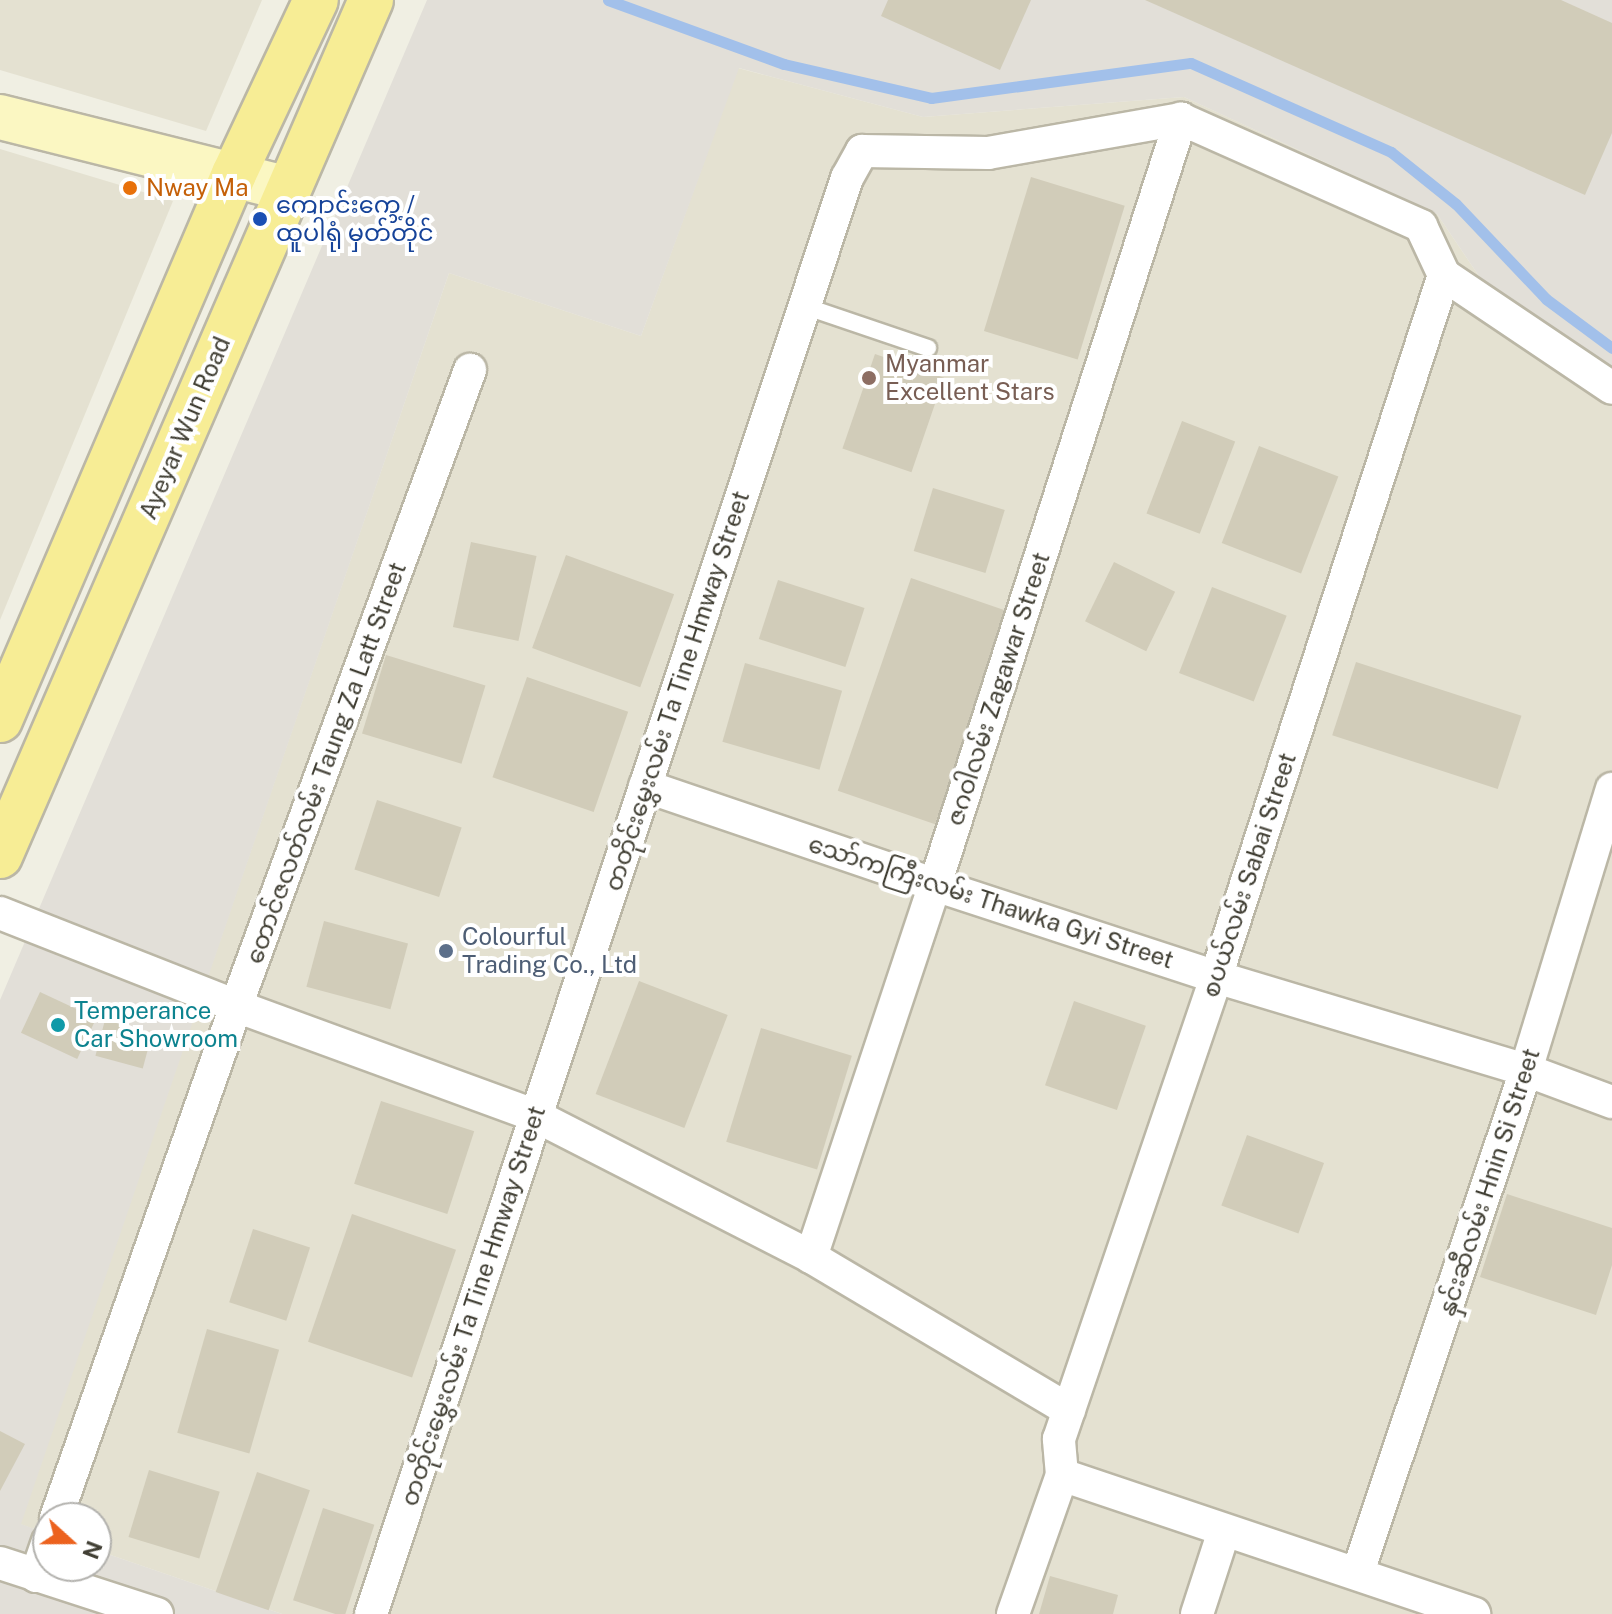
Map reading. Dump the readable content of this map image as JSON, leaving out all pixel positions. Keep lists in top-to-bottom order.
{
  "streets": {
    "main road": ["Ayeyar Wun Road"],
    "street": [
      "ဇဂဝါလမ်း Zagawar Street",
      "တတိုင်းမွှေးလမ်း Ta Tine Hmway Street",
      "တောင်ဇလတ်လမ်း Taung Za Latt Street",
      "စပယ်လမ်း Sabai Street",
      "သော်ကကြီးလမ်း Thawka Gyi Street",
      "နှင်းဆီလမ်း Hnin Si Street"
    ]
  },
  "crossings": [
    ["ဇဂဝါလမ်း Zagawar Street", "တတိုင်းမွှေးလမ်း Ta Tine Hmway Street"],
    ["ဇဂဝါလမ်း Zagawar Street", "သော်ကကြီးလမ်း Thawka Gyi Street"],
    ["တတိုင်းမွှေးလမ်း Ta Tine Hmway Street", "သော်ကကြီးလမ်း Thawka Gyi Street"],
    ["စပယ်လမ်း Sabai Street", "သော်ကကြီးလမ်း Thawka Gyi Street"],
    ["သော်ကကြီးလမ်း Thawka Gyi Street", "နှင်းဆီလမ်း Hnin Si Street"]
  ],
  "places": [
    "Nway Ma",
    "ကျောင်းကွေ့ / ထူပါရုံ မှတ်တိုင်",
    "Myanmar Excellent Stars",
    "Colourful Trading Co., Ltd",
    "Temperance Car Showroom"
  ],
  "north": "right"
}
